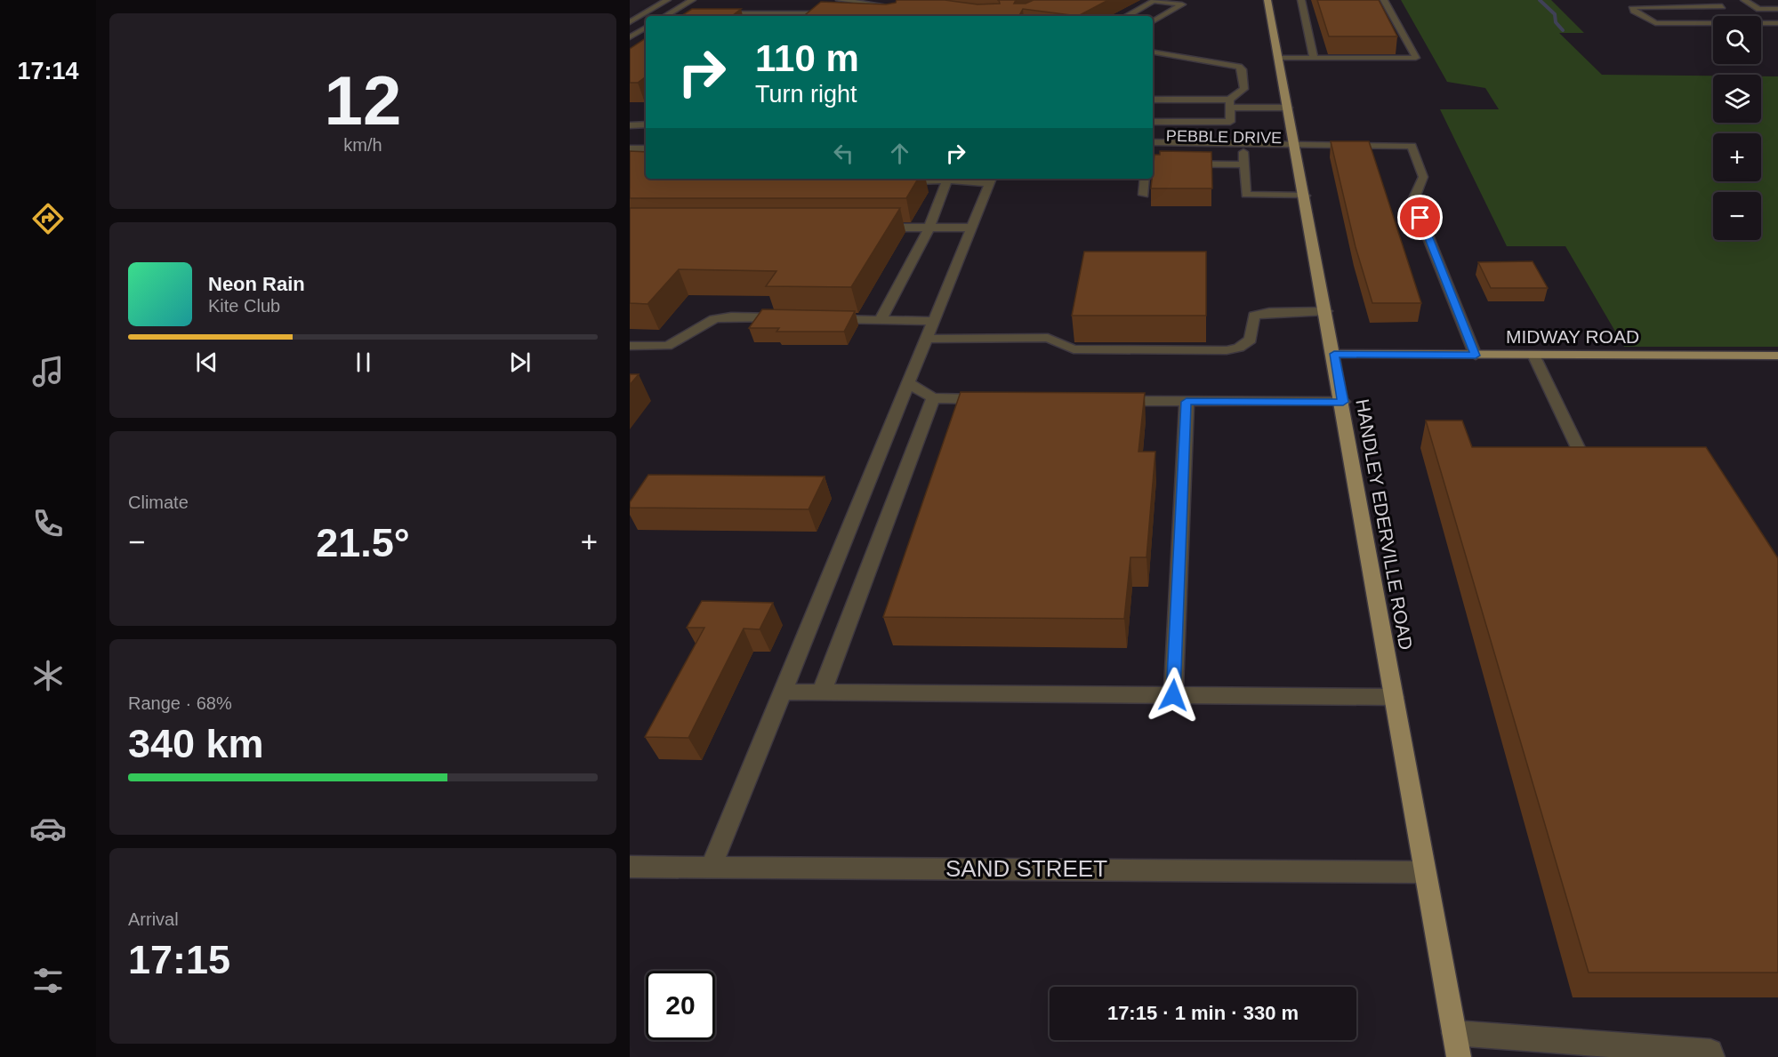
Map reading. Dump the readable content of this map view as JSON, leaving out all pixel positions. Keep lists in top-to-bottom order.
{
  "streets": {
    "main road": ["MIDWAY ROAD", "HANDLEY EDERVILLE ROAD"],
    "street": ["PEBBLE DRIVE", "SAND STREET"]
  },
  "crossings": [
    ["PEBBLE DRIVE", "HANDLEY EDERVILLE ROAD"],
    ["MIDWAY ROAD", "HANDLEY EDERVILLE ROAD"],
    ["HANDLEY EDERVILLE ROAD", "SAND STREET"]
  ],
  "page": {
    "tabs": "17:14",
    "tile": [
      ["12", "km/h"],
      "Climate",
      ["Range · 68%", "340 km"],
      ["Arrival", "17:15"]
    ],
    "map_buttons": ["+", "−"],
    "turn": ["110 m", "Turn right"],
    "song": ["Neon Rain", "Kite Club"],
    "heat": ["−", "21.5°", "+"],
    "limit": "20",
    "trip": "17:15 · 1 min · 330 m"
  }
}
